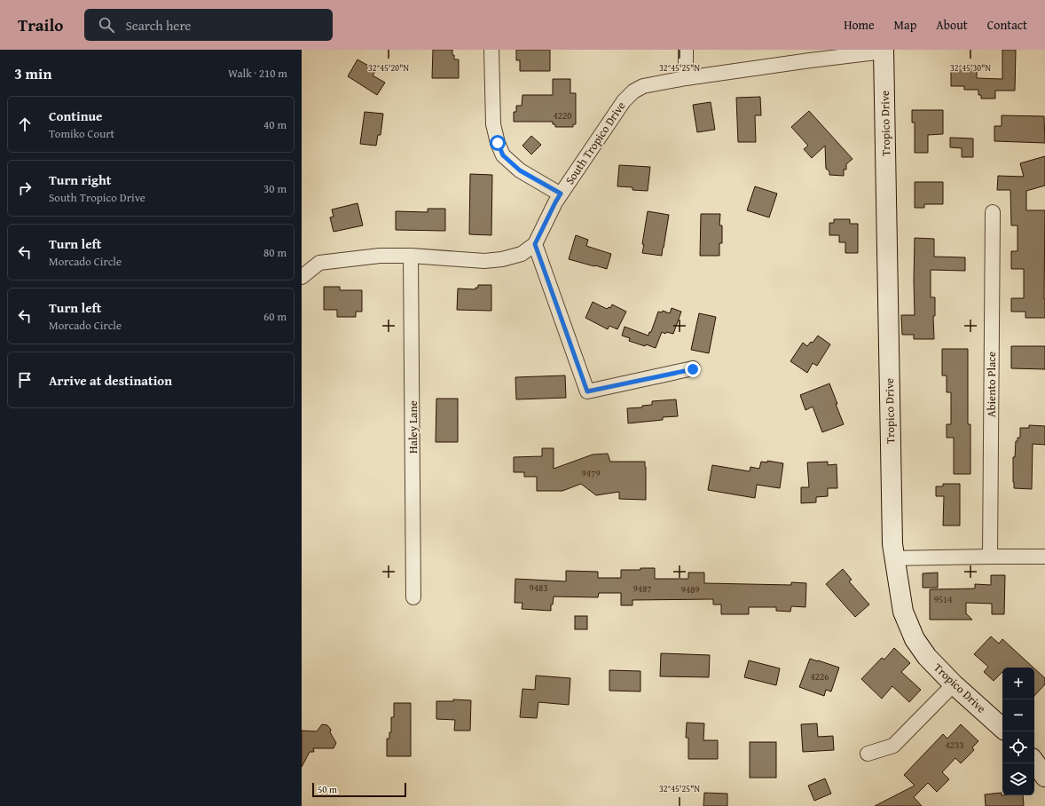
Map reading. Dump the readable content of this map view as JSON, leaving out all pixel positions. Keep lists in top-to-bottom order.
{
  "streets": {
    "street": [
      "Tropico Drive",
      "South Tropico Drive",
      "Abiento Place",
      "Haley Lane"
    ]
  },
  "crossings": [
    ["Tropico Drive", "South Tropico Drive"],
    ["South Tropico Drive", "Haley Lane"]
  ],
  "house_numbers": [
    "4220",
    "9479",
    "9483",
    "9487",
    "9489",
    "9514",
    "4226",
    "4233"
  ],
  "scale_bar": "50 m",
  "page": {
    "header": "Trailo",
    "search": "Search here",
    "nav": [
      "Home",
      "Map",
      "About",
      "Contact"
    ],
    "heading": ["3 min", "Walk · 210 m"],
    "list": [
      ["Continue", "Tomiko Court", "40 m"],
      ["Turn right", "South Tropico Drive", "30 m"],
      ["Turn left", "Morcado Circle", "80 m"],
      ["Turn left", "Morcado Circle", "60 m"],
      "Arrive at destination"
    ],
    "map_buttons": ["+", "−"],
    "scale": "50 m"
  },
  "coordinates": ["32°45'20\"N", "32°45'25\"N", "32°45'30\"N"]
}
